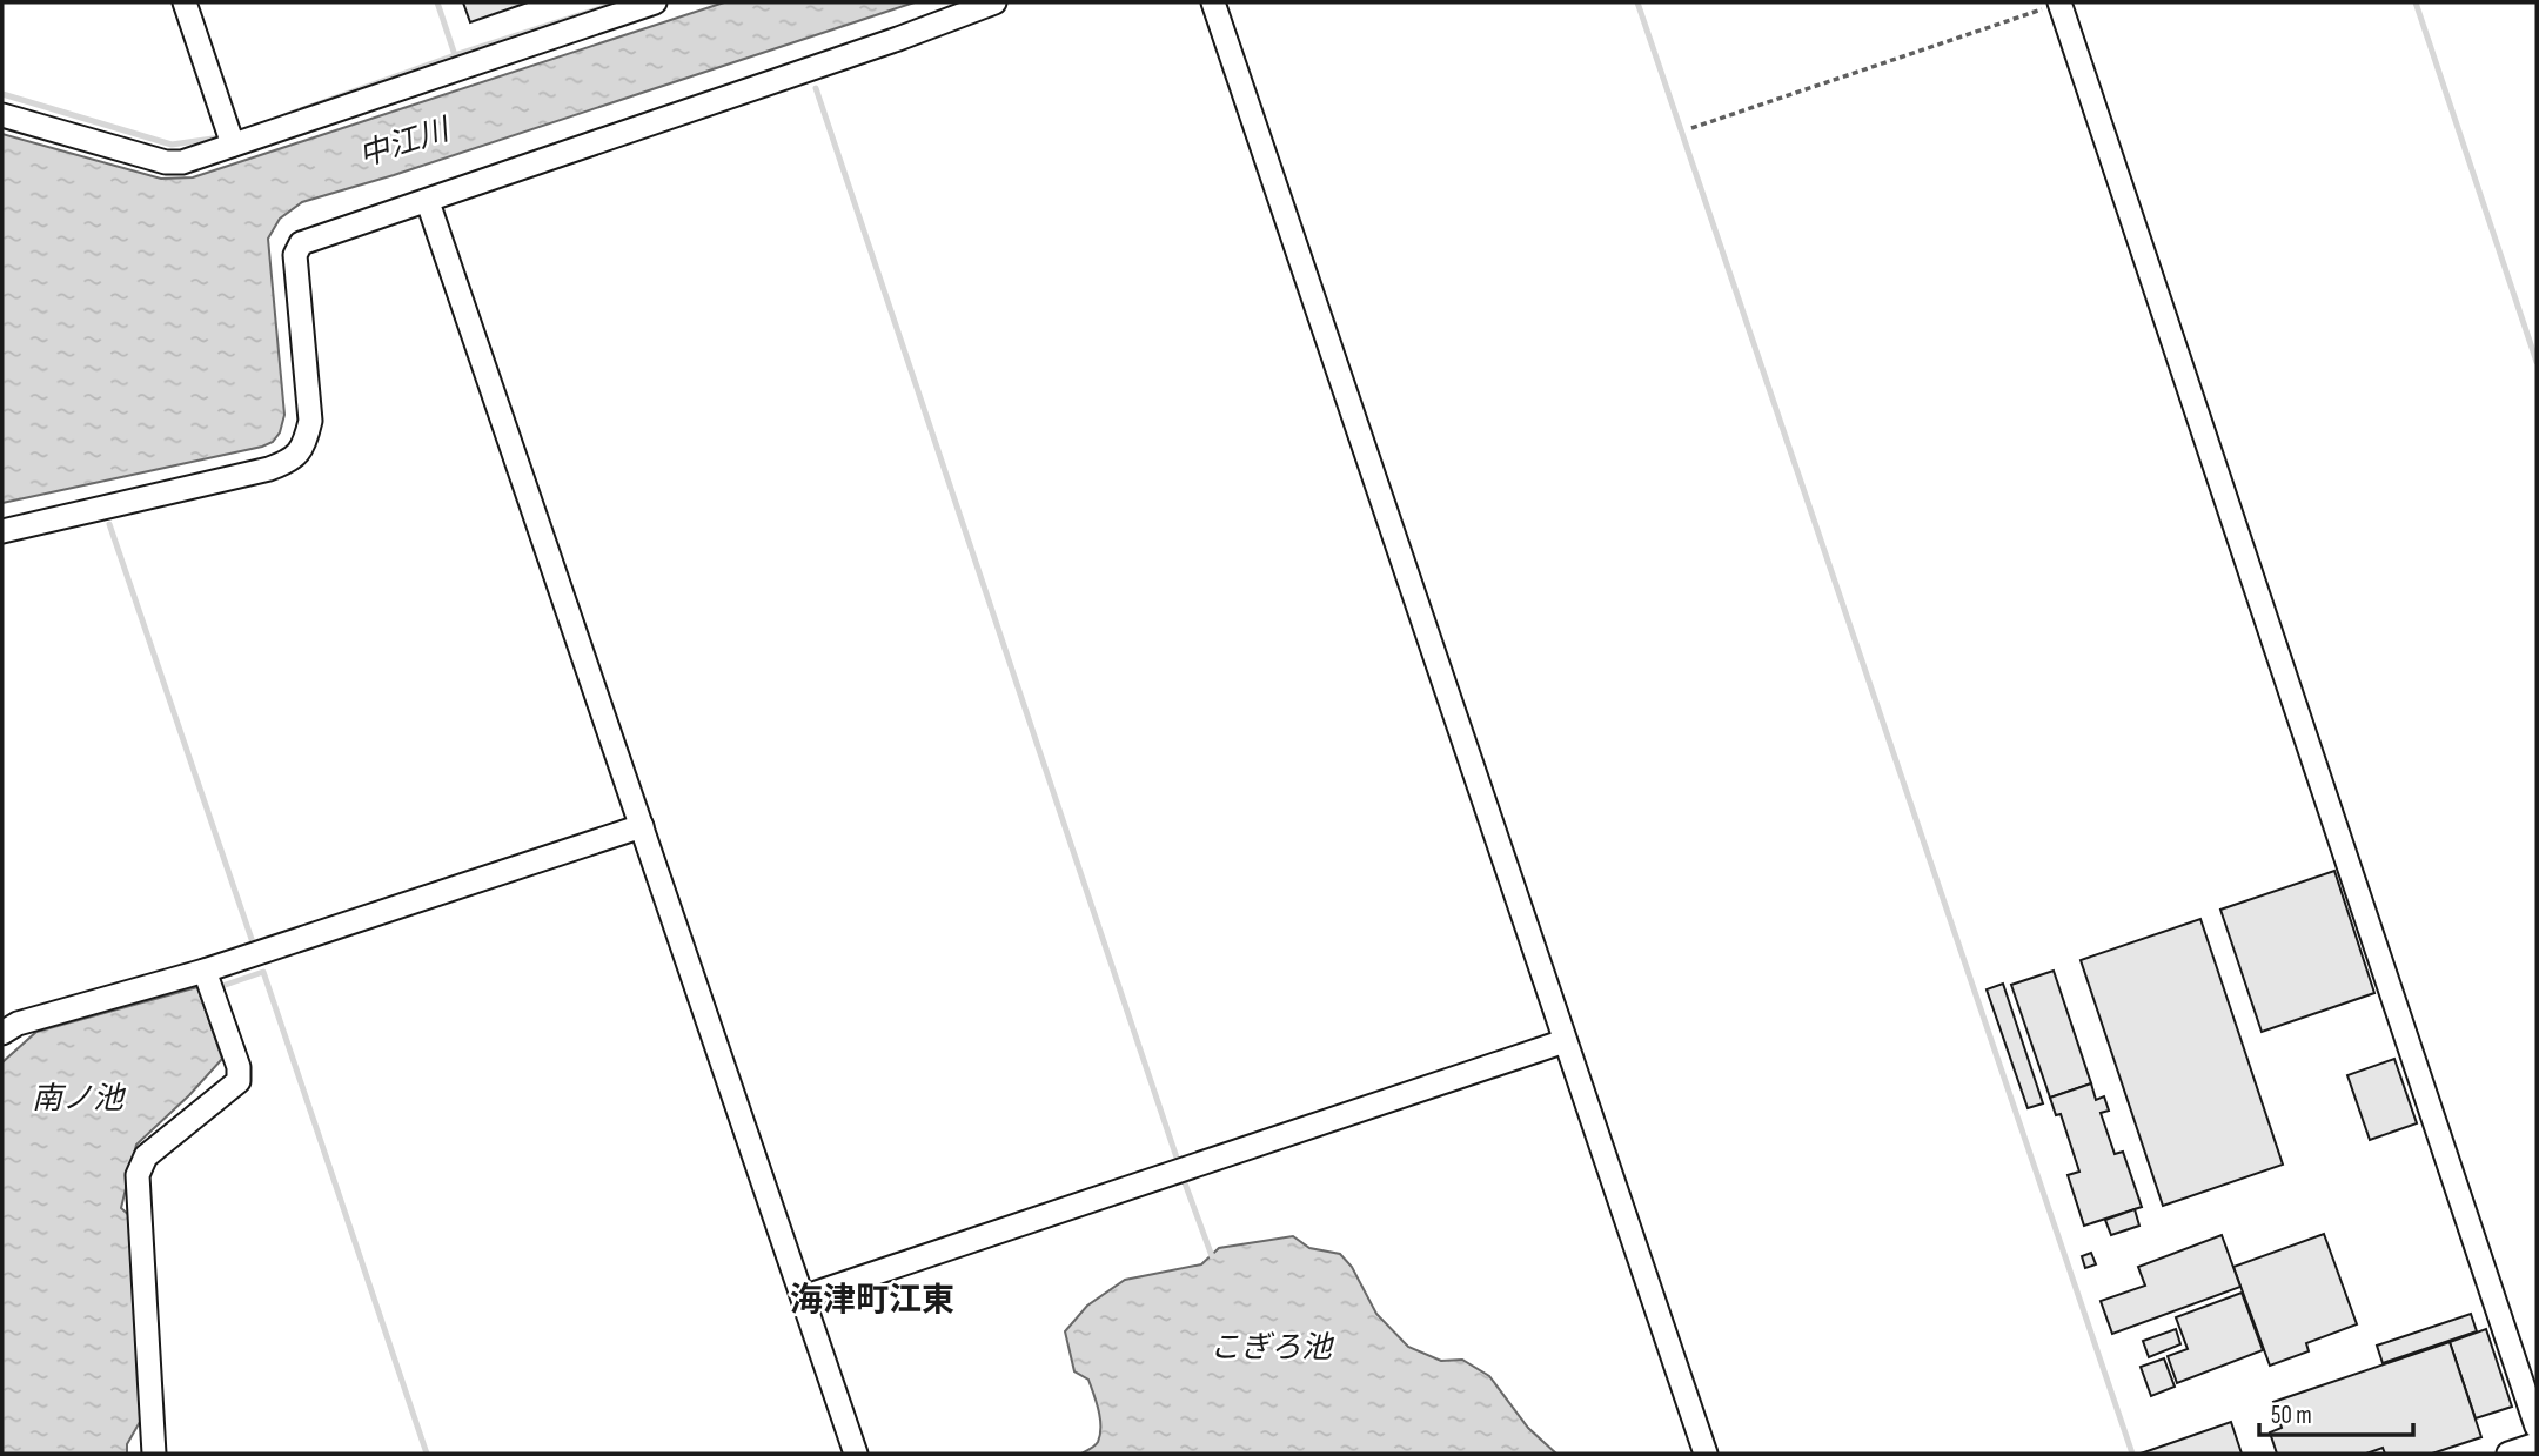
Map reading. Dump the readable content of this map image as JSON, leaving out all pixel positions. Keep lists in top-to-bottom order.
{
  "districts": ["海津町江東"],
  "water": ["中江川", "南ノ池", "こぎろ池"],
  "scale_bar": "50 m"
}
